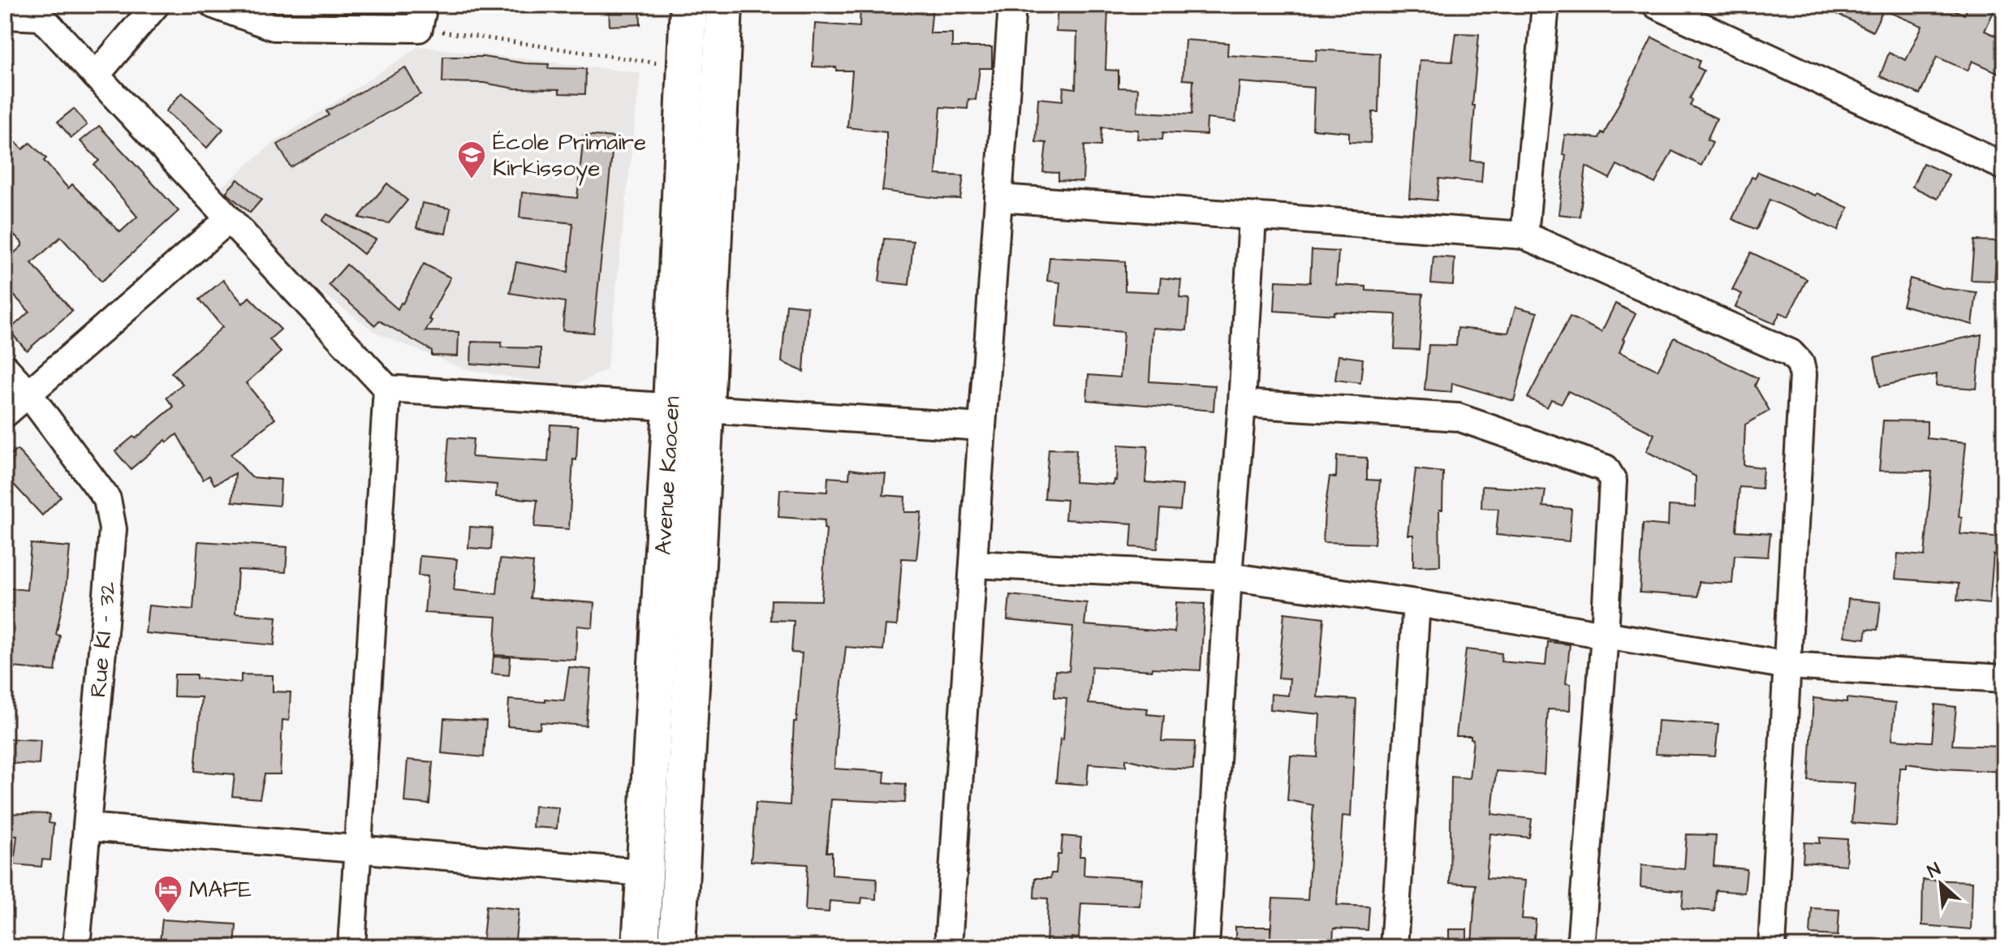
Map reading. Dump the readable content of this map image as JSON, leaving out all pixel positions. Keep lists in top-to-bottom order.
{
  "streets": {
    "highway": ["Avenue Kaocen"],
    "street": ["Rue KI - 32"]
  },
  "places": {
    "school or university": ["École Primaire Kirkissoye"],
    "hotel": ["MAFE"]
  },
  "north": "top left"
}
